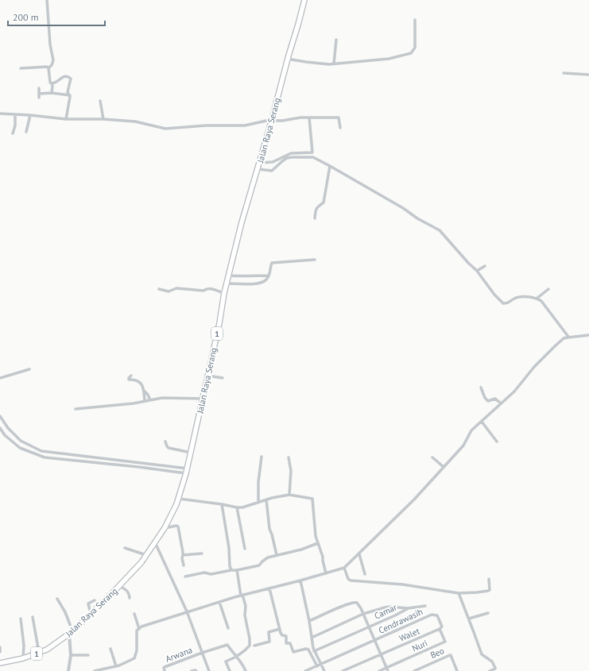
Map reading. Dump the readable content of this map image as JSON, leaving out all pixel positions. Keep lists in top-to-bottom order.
{
  "streets": {
    "highway": ["Jalan Raya Serang", "1"],
    "street": [
      "Camar",
      "Cendrawasih",
      "Walet",
      "Nuri",
      "Beo",
      "Arwana"
    ]
  },
  "crossings": [
    ["Cendrawasih", "Walet"],
    ["Walet", "Nuri"]
  ],
  "scale_bar": "200 m"
}
